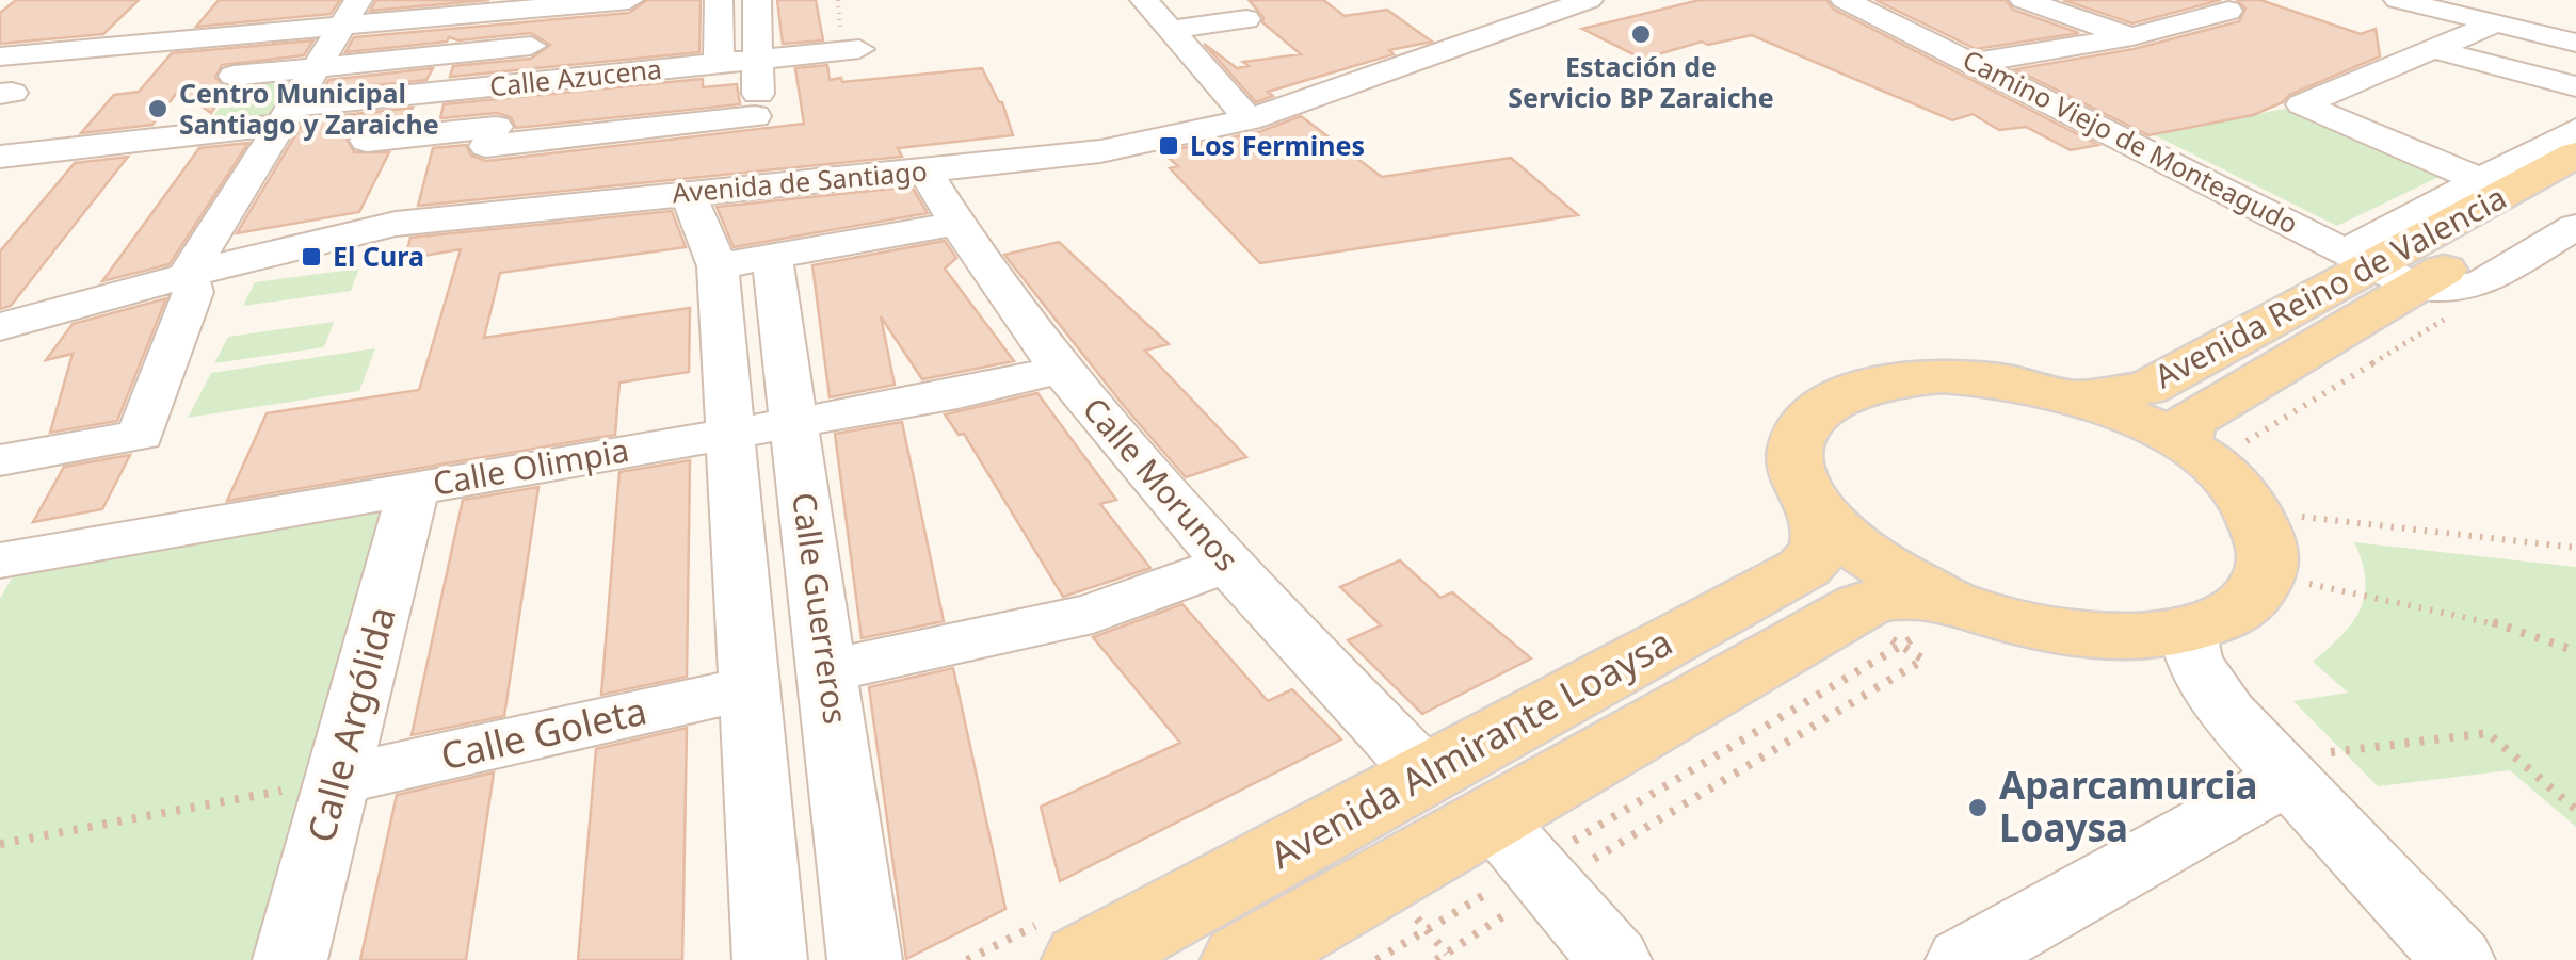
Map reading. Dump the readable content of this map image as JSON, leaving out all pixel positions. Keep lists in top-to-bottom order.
{
  "streets": {
    "main road": ["Avenida Reino de Valencia", "Avenida Almirante Loaysa"],
    "street": [
      "Calle Azucena",
      "Camino Viejo de Monteagudo",
      "Avenida de Santiago",
      "Calle Olimpia",
      "Calle Morunos",
      "Calle Guerreros",
      "Calle Argólida",
      "Calle Goleta"
    ]
  },
  "crossings": [
    ["Camino Viejo de Monteagudo", "Avenida Reino de Valencia"],
    ["Avenida de Santiago", "Calle Morunos"],
    ["Calle Olimpia", "Calle Morunos"],
    ["Calle Olimpia", "Calle Guerreros"],
    ["Calle Olimpia", "Calle Argólida"],
    ["Calle Morunos", "Avenida Almirante Loaysa"],
    ["Calle Argólida", "Calle Goleta"]
  ],
  "places": {
    "other": ["Estación de Servicio BP Zaraiche", "Centro Municipal Santiago y Zaraiche", "Aparcamurcia Loaysa"],
    "transit": ["Los Fermines", "El Cura"]
  }
}
